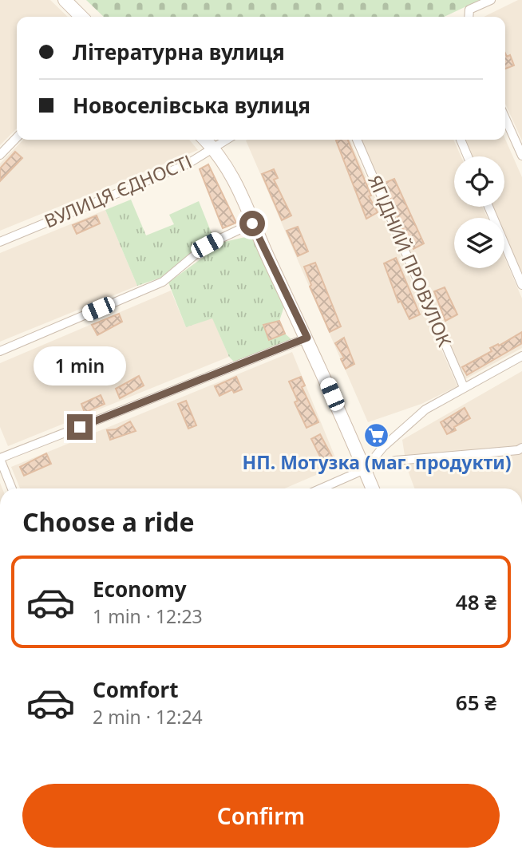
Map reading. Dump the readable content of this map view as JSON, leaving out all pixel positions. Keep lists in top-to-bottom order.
{
  "streets": {
    "street": ["ВУЛИЦЯ ЄДНОСТІ", "ЯГІДНИЙ ПРОВУЛОК"]
  },
  "places": {
    "supermarket": ["НП. Мотузка (маг. продукти)"]
  },
  "page": {
    "banner": ["Літературна вулиця", "Новоселівська вулиця"],
    "bubble": "1 min",
    "heading": "Choose a ride",
    "list": [
      {
        "name": "Economy",
        "note": "1 min · 12:23",
        "value": "48 ₴"
      },
      {
        "name": "Comfort",
        "note": "2 min · 12:24",
        "value": "65 ₴"
      }
    ],
    "buttons": "Confirm"
  }
}
